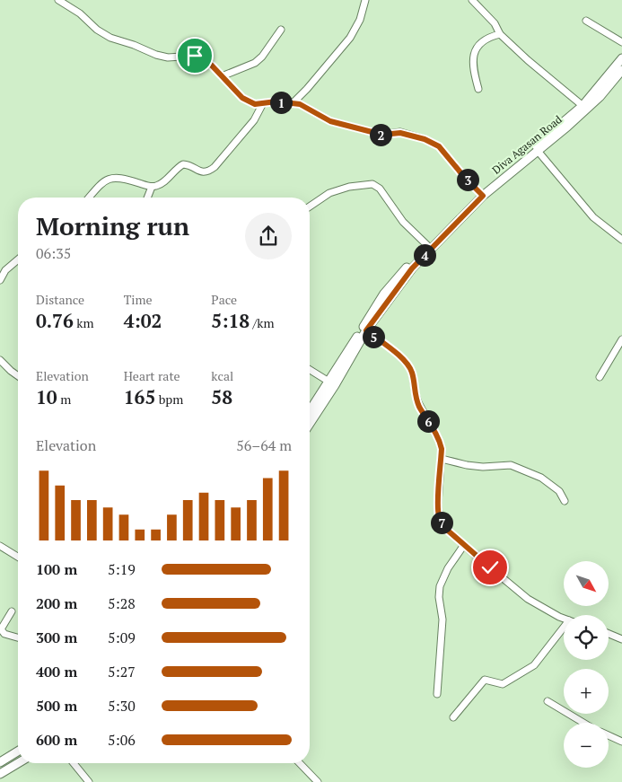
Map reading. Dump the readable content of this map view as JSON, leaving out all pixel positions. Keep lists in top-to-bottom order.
{
  "streets": {
    "street": ["Diva Agasan Road"]
  },
  "north": "bottom right",
  "page": {
    "pins": [
      "1",
      "2",
      "3",
      "4",
      "5",
      "6",
      "7"
    ],
    "heading": ["Morning run", "06:35"],
    "stats": [
      ["Distance", "0.76 km"],
      ["Time", "4:02"],
      ["Pace", "5:18 /km"],
      ["Elevation", "10 m"],
      ["Heart rate", "165 bpm"],
      ["kcal", "58"]
    ],
    "chart": ["Elevation", "56–64 m"],
    "list": [
      {
        "name": "100 m",
        "note": "5:19"
      },
      {
        "name": "200 m",
        "note": "5:28"
      },
      {
        "name": "300 m",
        "note": "5:09"
      },
      {
        "name": "400 m",
        "note": "5:27"
      },
      {
        "name": "500 m",
        "note": "5:30"
      },
      {
        "name": "600 m",
        "note": "5:06"
      }
    ],
    "map_buttons": ["+", "−"]
  }
}
